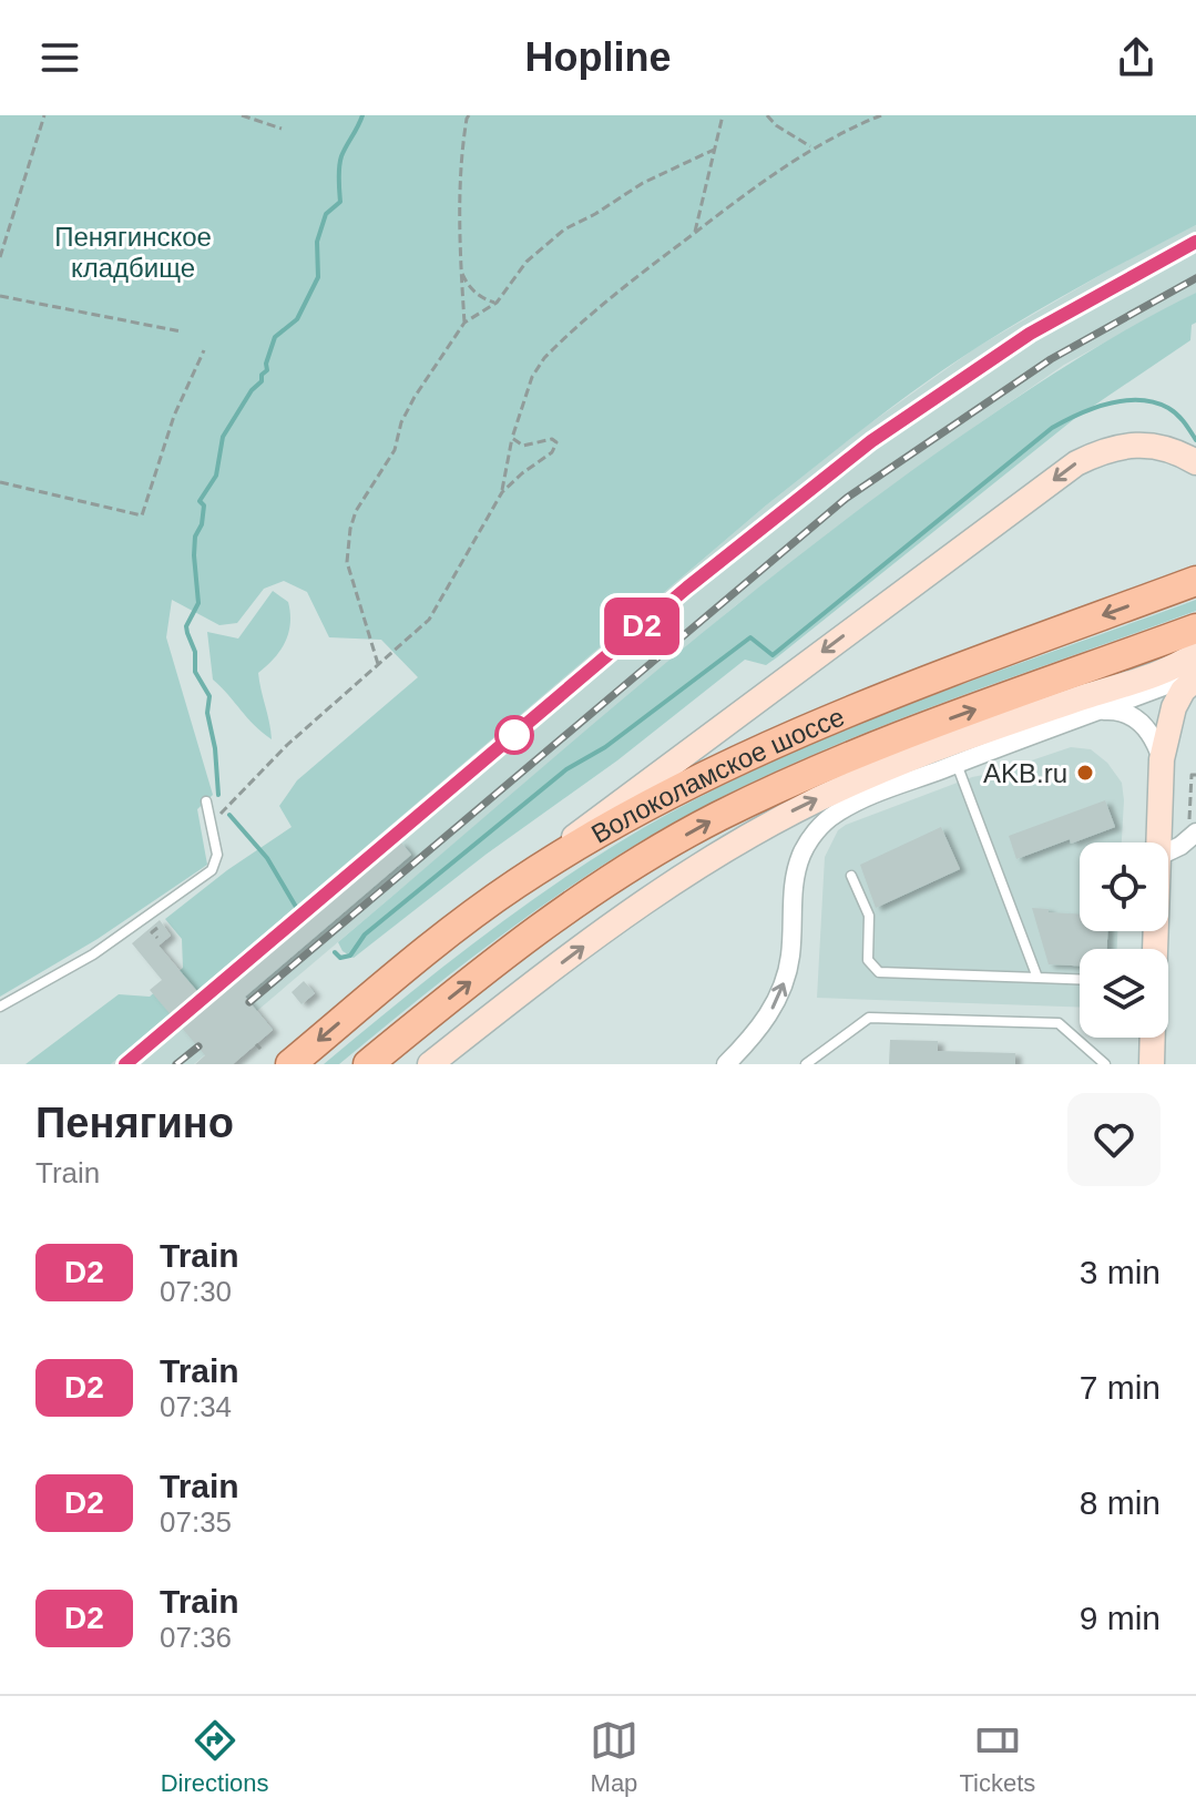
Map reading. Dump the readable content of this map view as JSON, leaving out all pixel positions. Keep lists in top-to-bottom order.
{
  "streets": {
    "main road": ["Волоколамское шоссе"]
  },
  "parks": ["Пенягинское кладбище"],
  "places": ["AKB.ru"],
  "page": {
    "header": "Hopline",
    "on_map": "D2",
    "heading": ["Пенягино", "Train"],
    "list": [
      {
        "mark": "D2",
        "name": "Train",
        "note": "07:30",
        "value": "3 min"
      },
      {
        "mark": "D2",
        "name": "Train",
        "note": "07:34",
        "value": "7 min"
      },
      {
        "mark": "D2",
        "name": "Train",
        "note": "07:35",
        "value": "8 min"
      },
      {
        "mark": "D2",
        "name": "Train",
        "note": "07:36",
        "value": "9 min"
      }
    ],
    "tabs": ["Directions", "Map", "Tickets"]
  }
}
